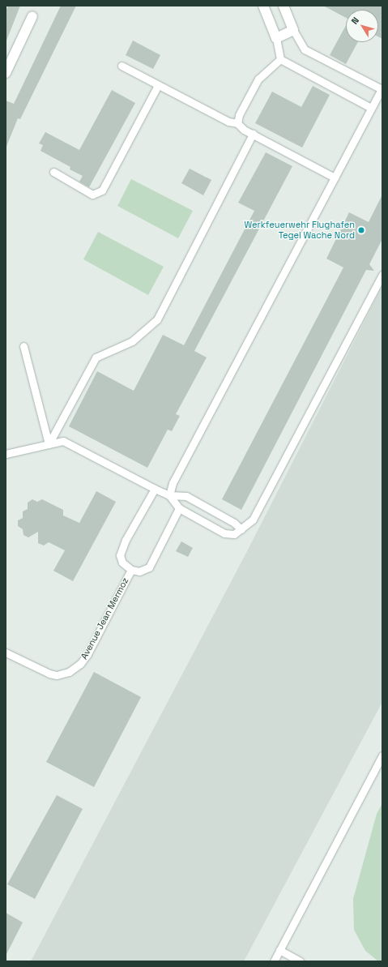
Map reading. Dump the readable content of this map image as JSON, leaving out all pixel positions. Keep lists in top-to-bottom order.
{
  "streets": {
    "lane": ["Avenue Jean Mermoz"]
  },
  "places": ["Werkfeuerwehr Flughafen Tegel Wache Nord"],
  "north": "top left"
}
